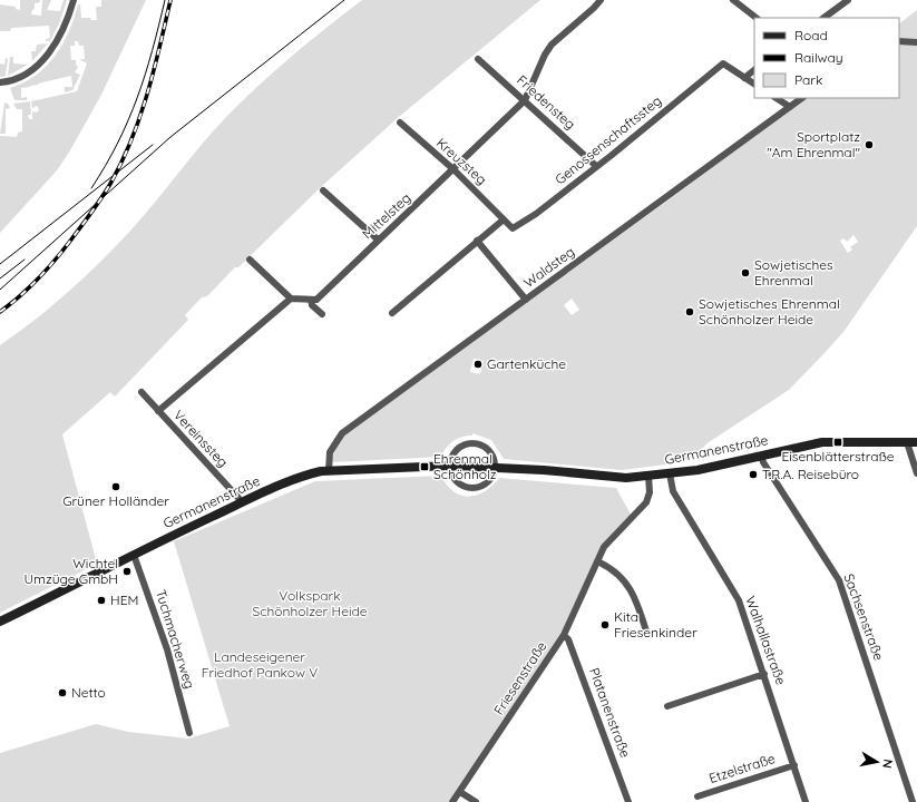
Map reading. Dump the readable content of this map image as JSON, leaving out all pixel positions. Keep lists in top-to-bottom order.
{
  "streets": {
    "main road": ["Germanenstraße"],
    "street": [
      "Friedensteg",
      "Genossenschaftssteg",
      "Kreuzsteg",
      "Mittelsteg",
      "Waldsteg",
      "Vereinssteg",
      "Sachsenstraße",
      "Tuchmacherweg",
      "Walhallastraße",
      "Friesenstraße",
      "Platanenstraße",
      "Etzelstraße"
    ]
  },
  "crossings": [
    ["Friedensteg", "Genossenschaftssteg"],
    ["Friedensteg", "Mittelsteg"],
    ["Genossenschaftssteg", "Kreuzsteg"],
    ["Kreuzsteg", "Mittelsteg"],
    ["Waldsteg", "Germanenstraße"],
    ["Vereinssteg", "Germanenstraße"],
    ["Germanenstraße", "Sachsenstraße"],
    ["Germanenstraße", "Tuchmacherweg"],
    ["Germanenstraße", "Walhallastraße"],
    ["Germanenstraße", "Friesenstraße"],
    ["Walhallastraße", "Etzelstraße"],
    ["Friesenstraße", "Platanenstraße"]
  ],
  "parks": ["Volkspark Schönholzer Heide", "Landeseigener Friedhof Pankow V"],
  "places": {
    "other": [
      "Sportplatz \"Am Ehrenmal\"",
      "Sowjetisches Ehrenmal",
      "Sowjetisches Ehrenmal Schönholzer Heide",
      "Gartenküche",
      "T.R.A. Reisebüro",
      "Grüner Holländer",
      "Wichtel Umzüge GmbH",
      "HEM",
      "Kita Friesenkinder",
      "Netto"
    ],
    "transit": ["Eisenblätterstraße", "Ehrenmal Schönholz"]
  },
  "legend": ["Road", "Railway", "Park"],
  "north": "right"
}
